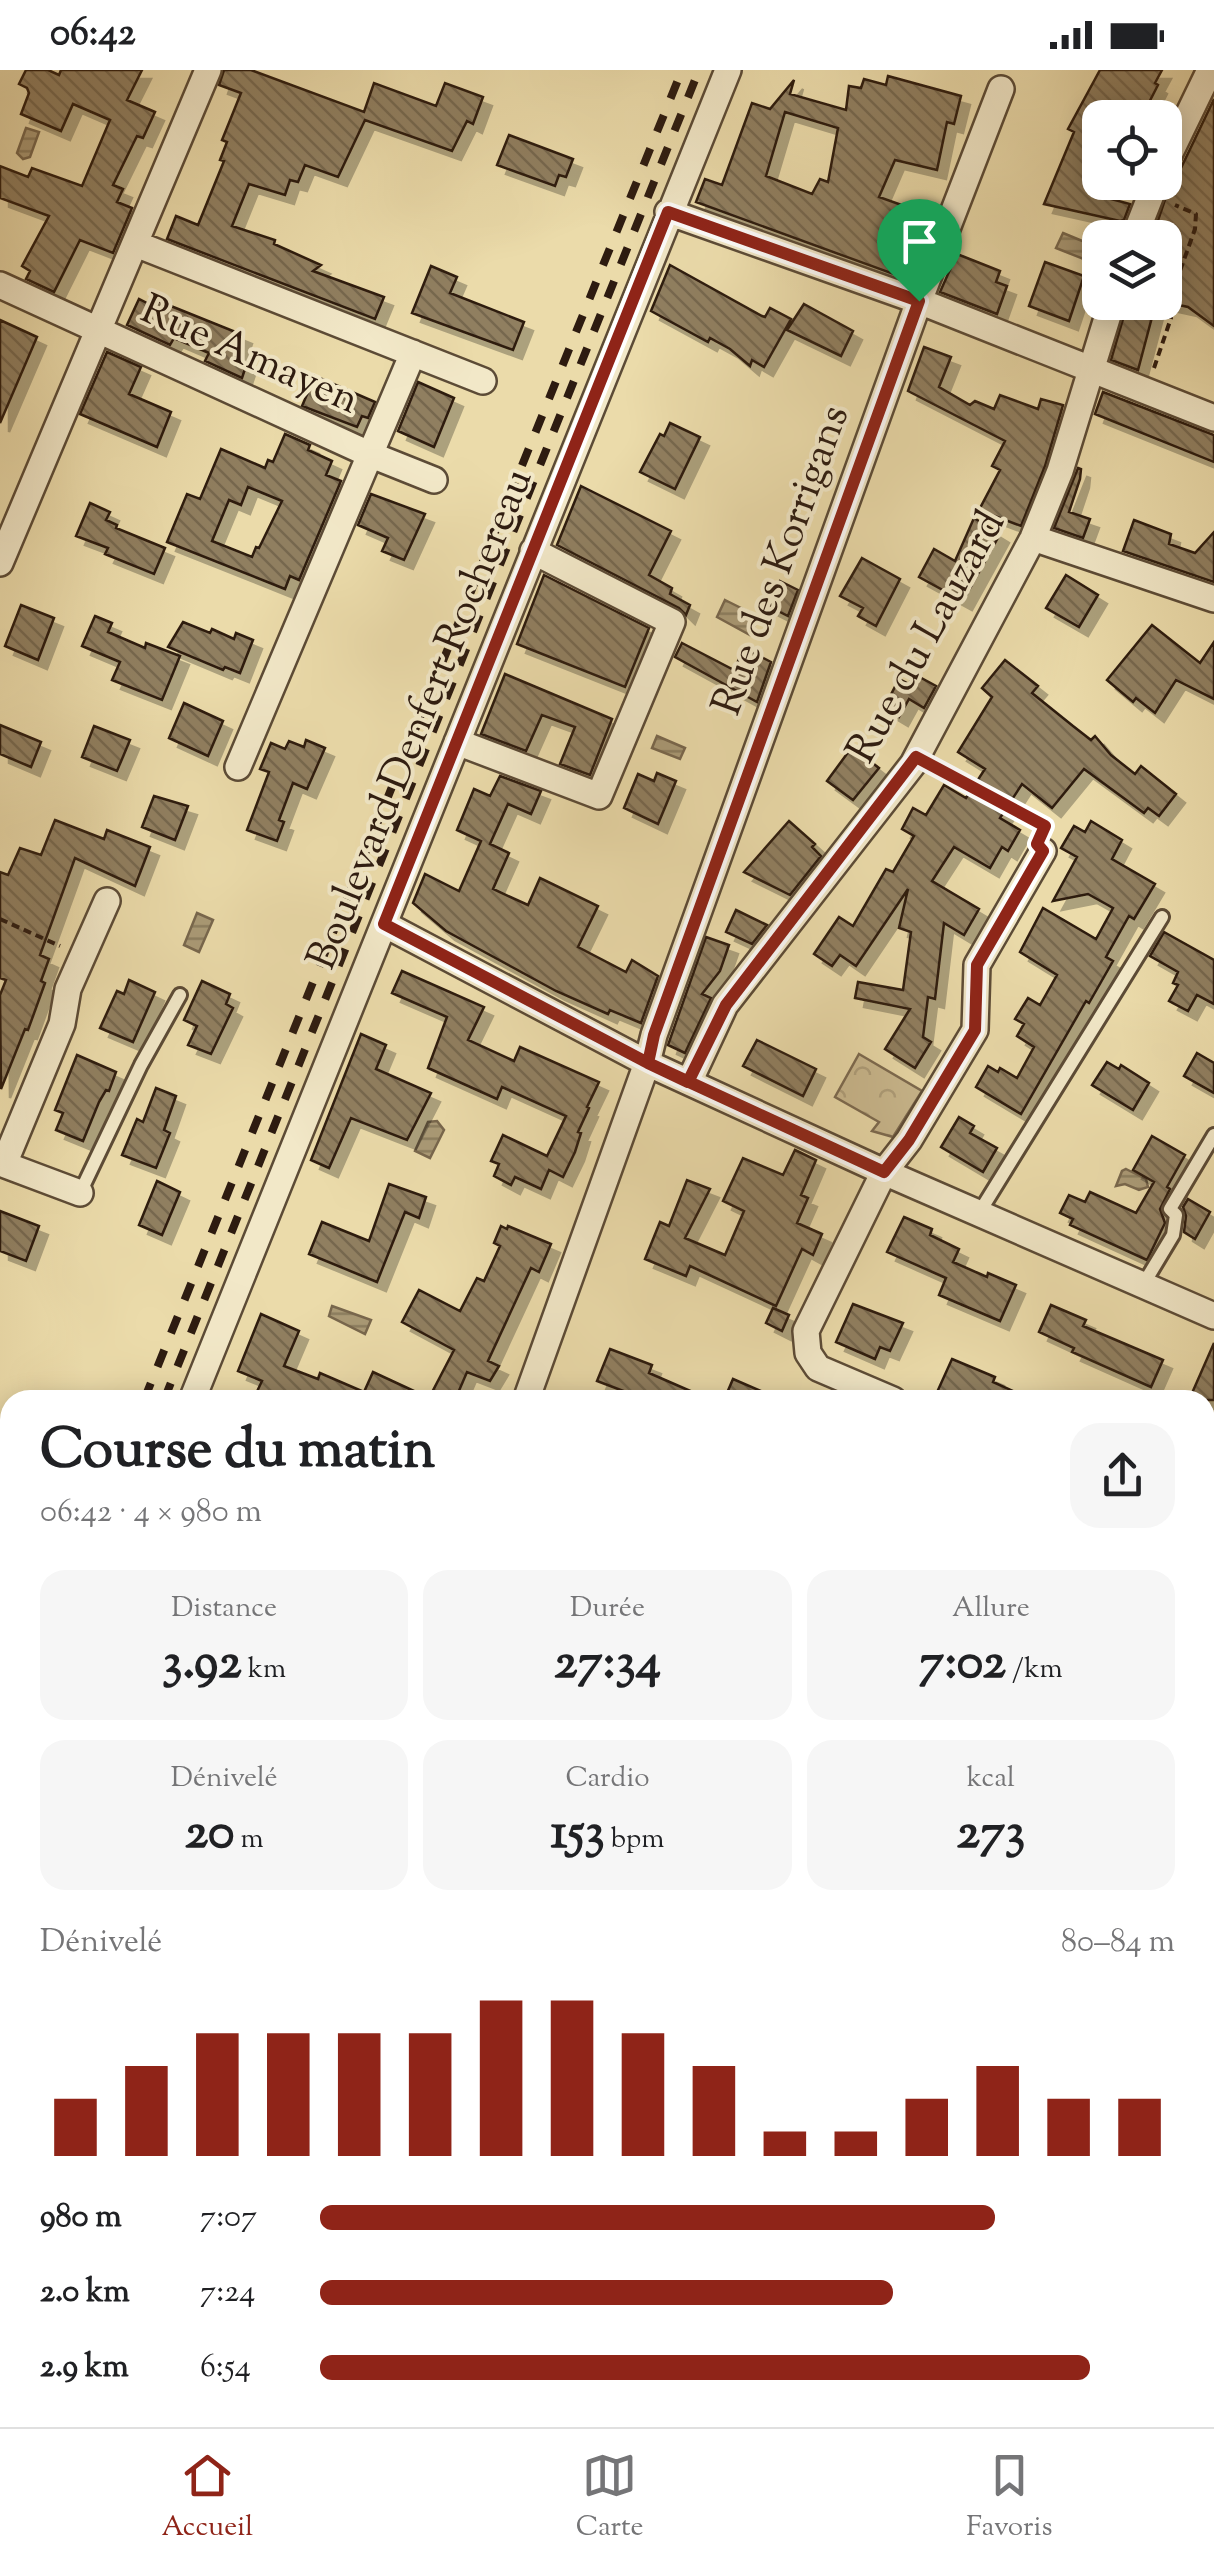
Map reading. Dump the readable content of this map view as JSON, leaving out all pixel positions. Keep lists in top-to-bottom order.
{
  "streets": {
    "street": [
      "Rue Amayen",
      "Rue des Korrigans",
      "Rue du Lauzard",
      "Boulevard Denfert Rochereau"
    ]
  },
  "page": {
    "status": "06:42",
    "heading": ["Course du matin", "06:42 · 4 × 980 m"],
    "stats": [
      ["Distance", "3.92 km"],
      ["Durée", "27:34"],
      ["Allure", "7:02 /km"],
      ["Dénivelé", "20 m"],
      ["Cardio", "153 bpm"],
      ["kcal", "273"]
    ],
    "chart": ["Dénivelé", "80–84 m"],
    "list": [
      {
        "name": "980 m",
        "note": "7:07"
      },
      {
        "name": "2.0 km",
        "note": "7:24"
      },
      {
        "name": "2.9 km",
        "note": "6:54"
      }
    ],
    "tabs": ["Accueil", "Carte", "Favoris"]
  }
}
